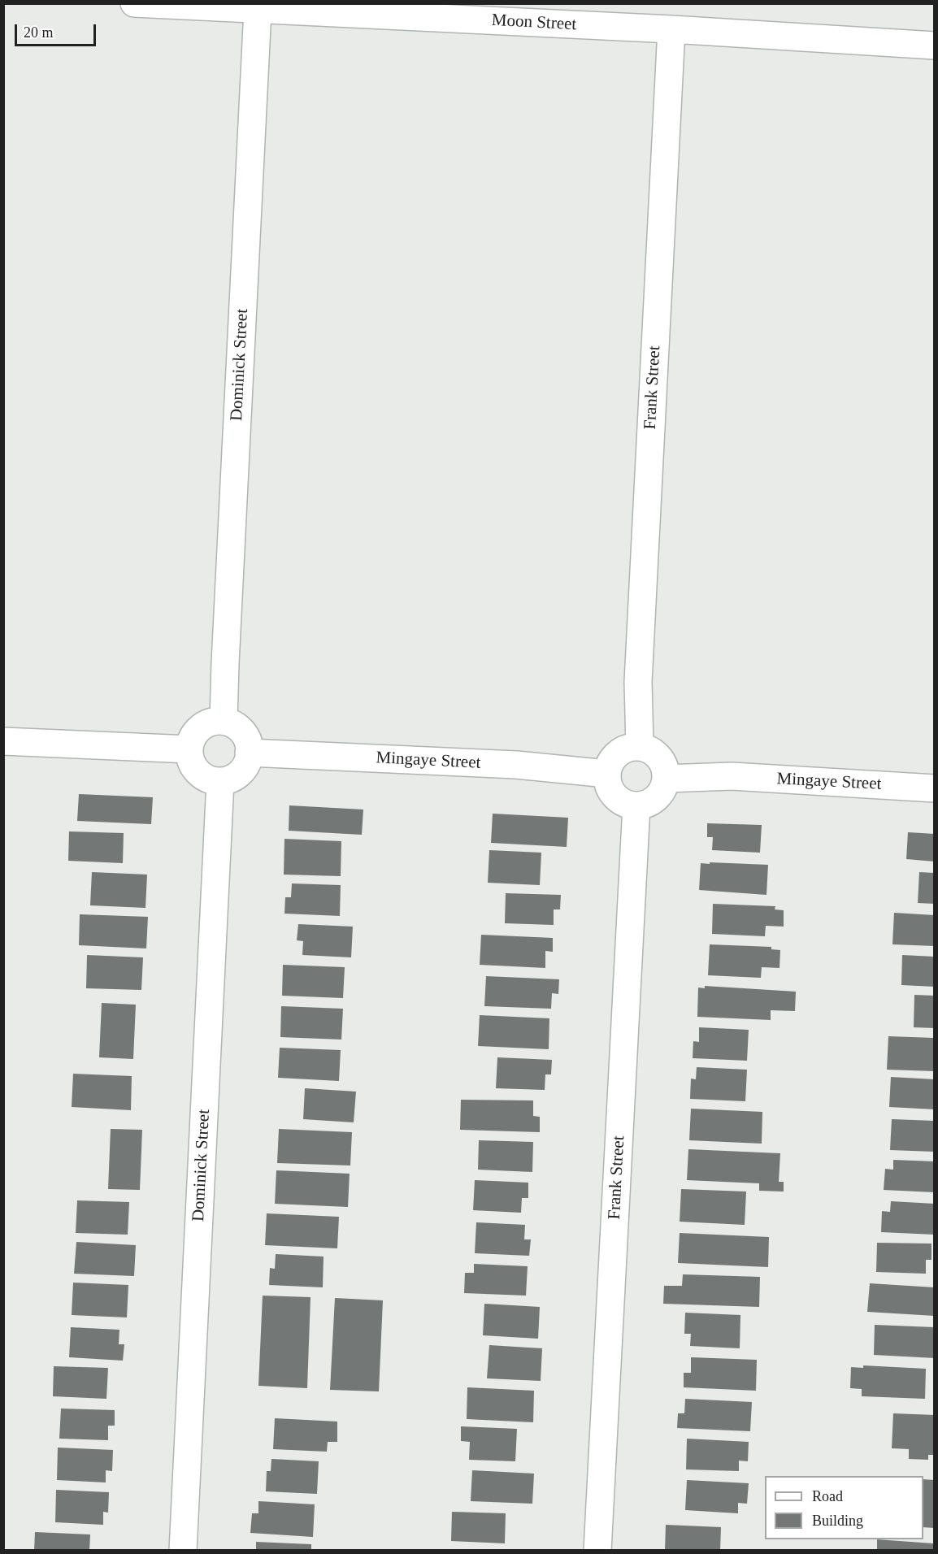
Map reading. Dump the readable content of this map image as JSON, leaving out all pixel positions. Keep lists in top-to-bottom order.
{
  "streets": {
    "street": [
      "Moon Street",
      "Dominick Street",
      "Frank Street",
      "Mingaye Street"
    ]
  },
  "crossings": [
    ["Moon Street", "Dominick Street"],
    ["Moon Street", "Frank Street"],
    ["Dominick Street", "Mingaye Street"],
    ["Frank Street", "Mingaye Street"]
  ],
  "legend": ["Road", "Building"],
  "scale_bar": "20 m"
}
